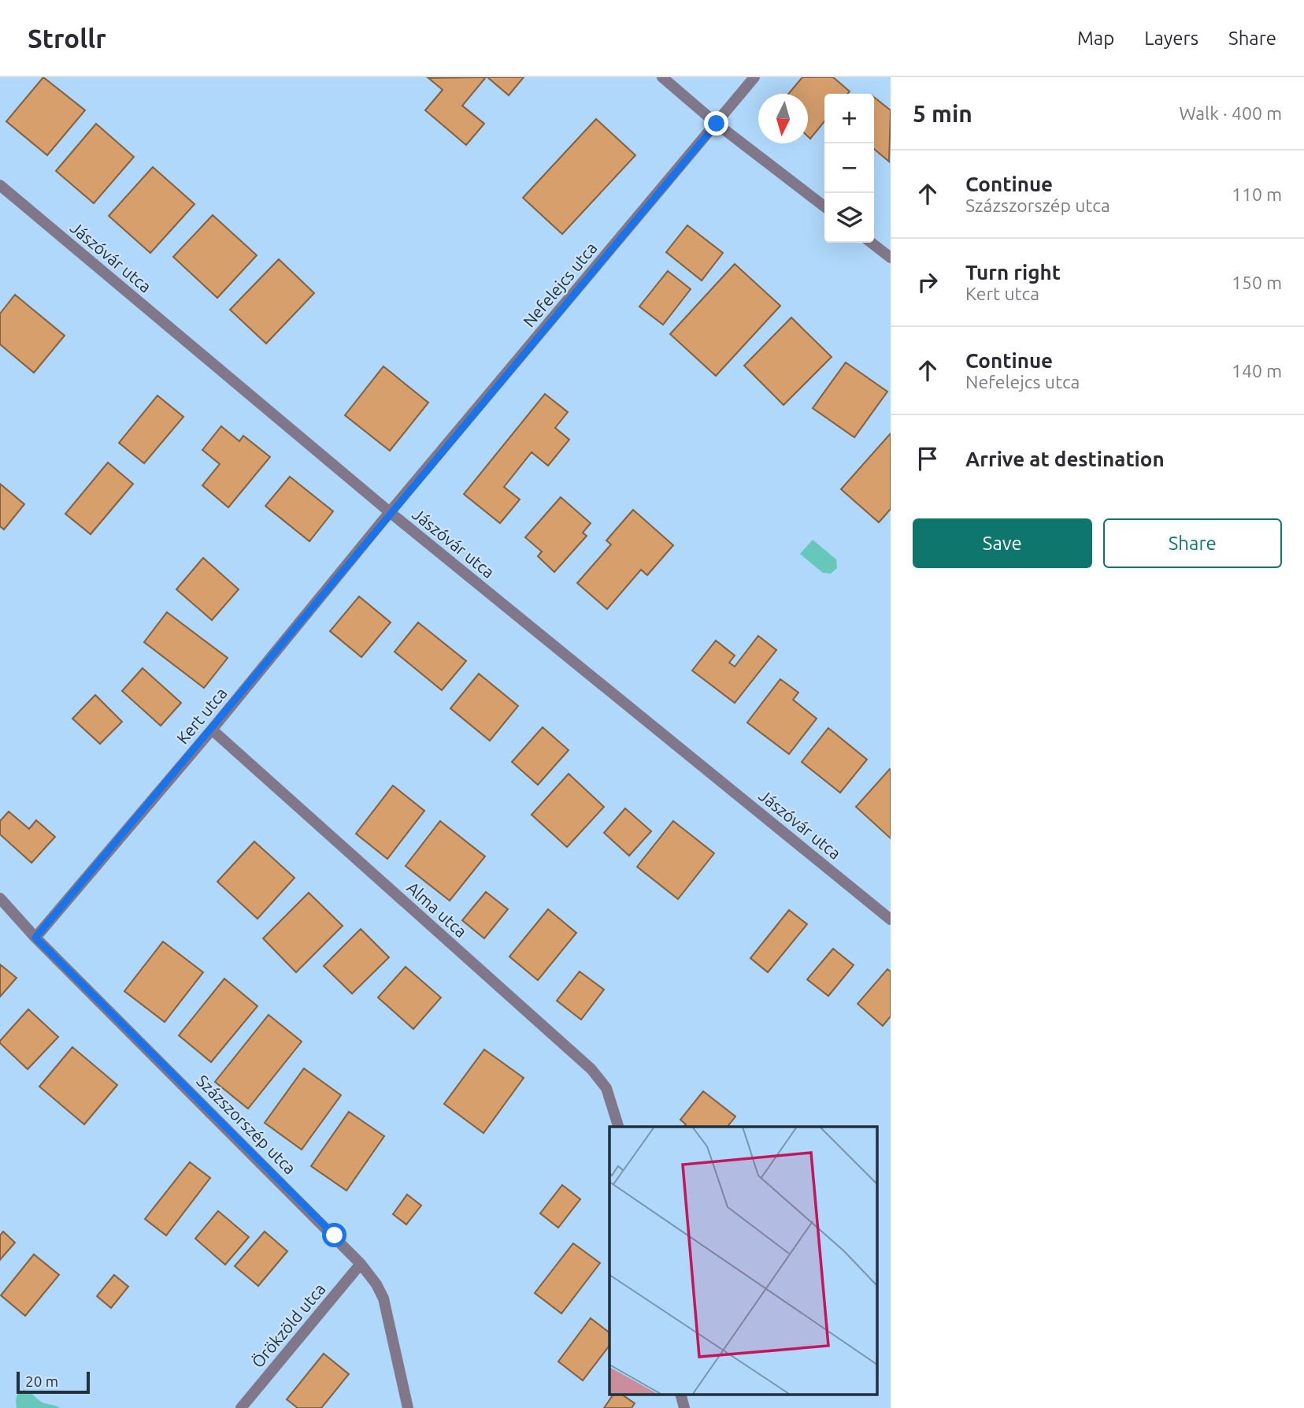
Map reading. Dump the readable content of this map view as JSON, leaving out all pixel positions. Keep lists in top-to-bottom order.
{
  "streets": {
    "street": [
      "Jászóvár utca",
      "Nefelejcs utca",
      "Kert utca",
      "Alma utca",
      "Százszorszép utca",
      "Örökzöld utca"
    ]
  },
  "crossings": [
    ["Jászóvár utca", "Nefelejcs utca"],
    ["Jászóvár utca", "Kert utca"],
    ["Nefelejcs utca", "Kert utca"],
    ["Kert utca", "Alma utca"],
    ["Kert utca", "Százszorszép utca"],
    ["Százszorszép utca", "Örökzöld utca"]
  ],
  "scale_bar": "20 m",
  "north": "bottom",
  "page": {
    "header": "Strollr",
    "nav": ["Map", "Layers", "Share"],
    "heading": ["5 min", "Walk · 400 m"],
    "map_buttons": ["+", "−"],
    "list": [
      ["Continue", "Százszorszép utca", "110 m"],
      ["Turn right", "Kert utca", "150 m"],
      ["Continue", "Nefelejcs utca", "140 m"],
      "Arrive at destination"
    ],
    "buttons": ["Save", "Share"],
    "scale": "20 m"
  }
}
